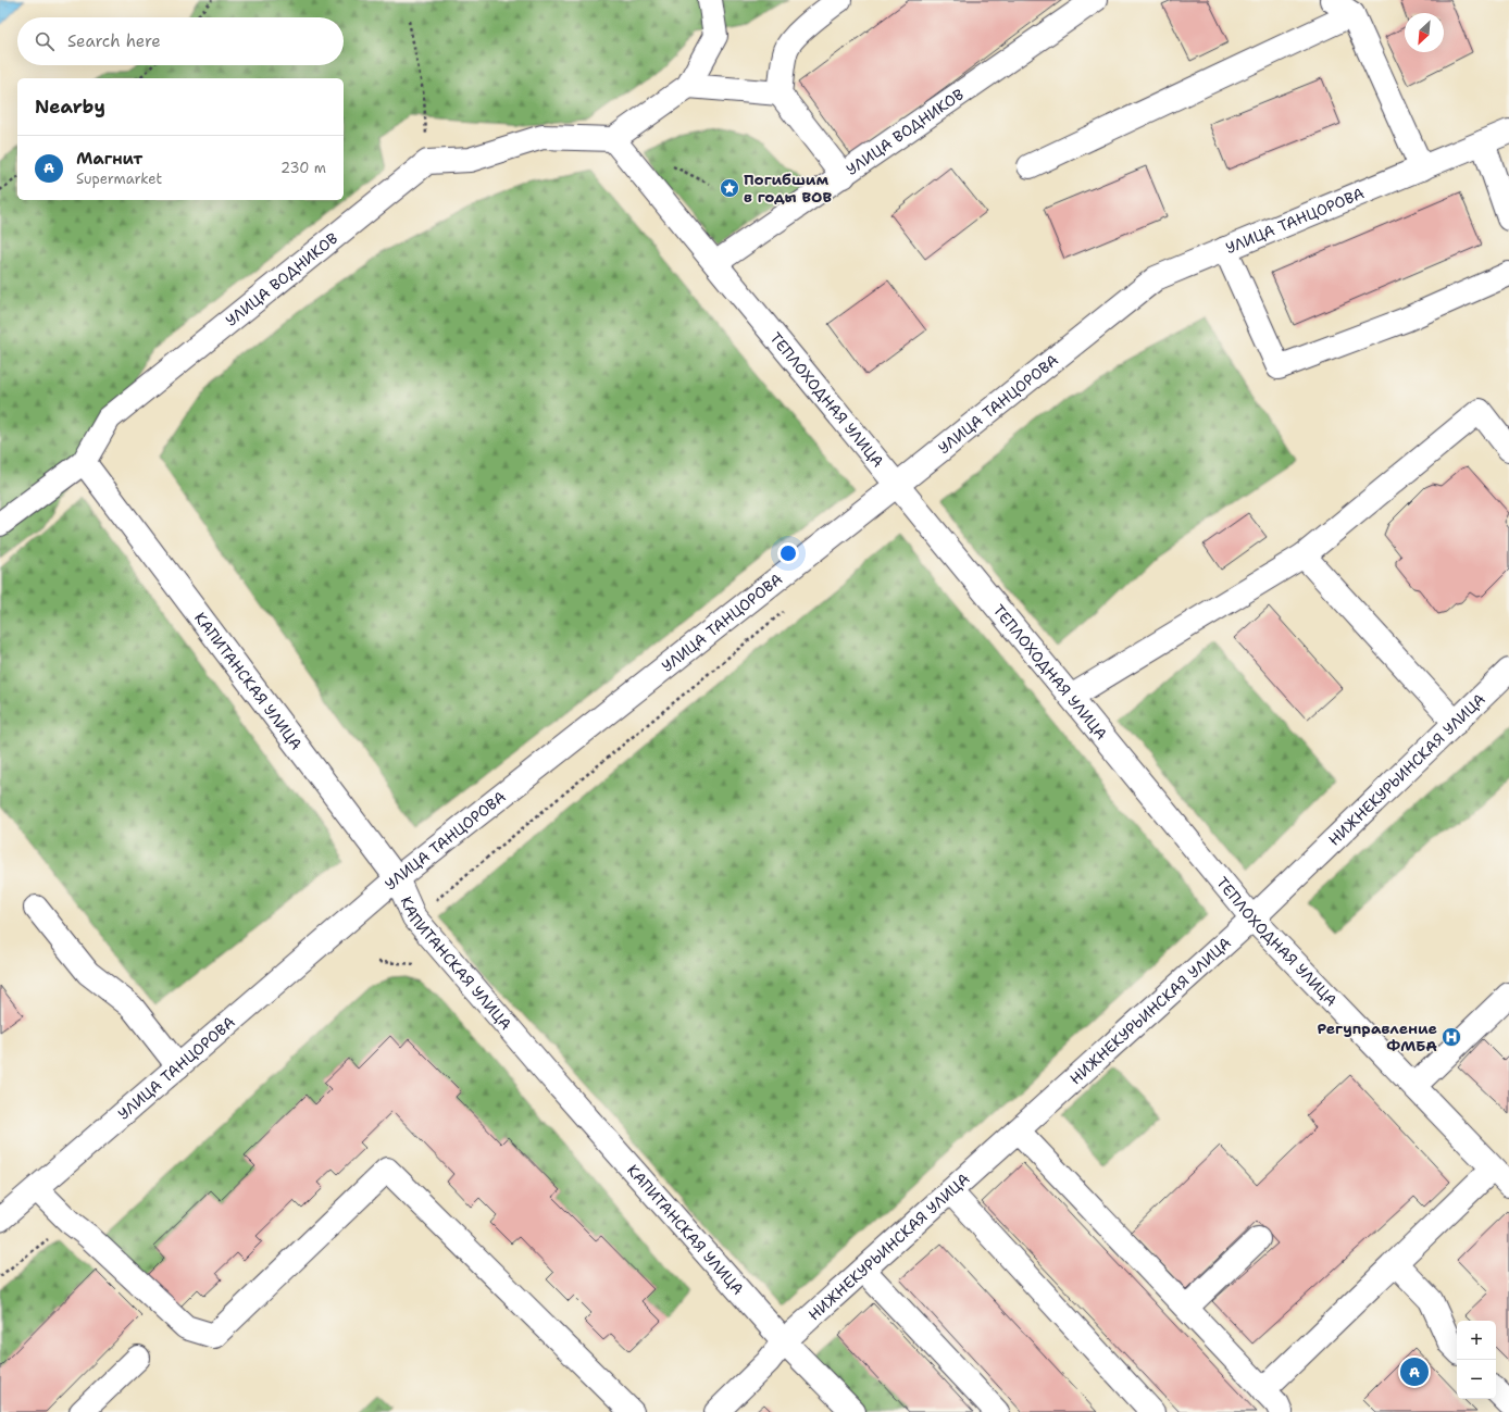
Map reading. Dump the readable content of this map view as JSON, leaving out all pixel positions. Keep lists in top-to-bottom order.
{
  "streets": {
    "street": [
      "УЛИЦА ВОДНИКОВ",
      "УЛИЦА ТАНЦОРОВА",
      "ТЕПЛОХОДНАЯ УЛИЦА",
      "КАПИТАНСКАЯ УЛИЦА",
      "НИЖНЕКУРЬИНСКАЯ УЛИЦА"
    ]
  },
  "crossings": [
    ["УЛИЦА ВОДНИКОВ", "ТЕПЛОХОДНАЯ УЛИЦА"],
    ["УЛИЦА ВОДНИКОВ", "КАПИТАНСКАЯ УЛИЦА"],
    ["УЛИЦА ТАНЦОРОВА", "ТЕПЛОХОДНАЯ УЛИЦА"],
    ["УЛИЦА ТАНЦОРОВА", "КАПИТАНСКАЯ УЛИЦА"],
    ["ТЕПЛОХОДНАЯ УЛИЦА", "НИЖНЕКУРЬИНСКАЯ УЛИЦА"],
    ["КАПИТАНСКАЯ УЛИЦА", "НИЖНЕКУРЬИНСКАЯ УЛИЦА"]
  ],
  "places": {
    "place": ["Погибшим в годы ВОВ"],
    "hospital": ["Регуправление ФМБА"]
  },
  "north": "bottom left",
  "page": {
    "search": "Search here",
    "heading": "Nearby",
    "list": [
      {
        "mark": "A",
        "name": "Магнит",
        "note": "Supermarket",
        "value": "230 m"
      }
    ],
    "map_buttons": ["+", "−"],
    "pins": "A"
  }
}
